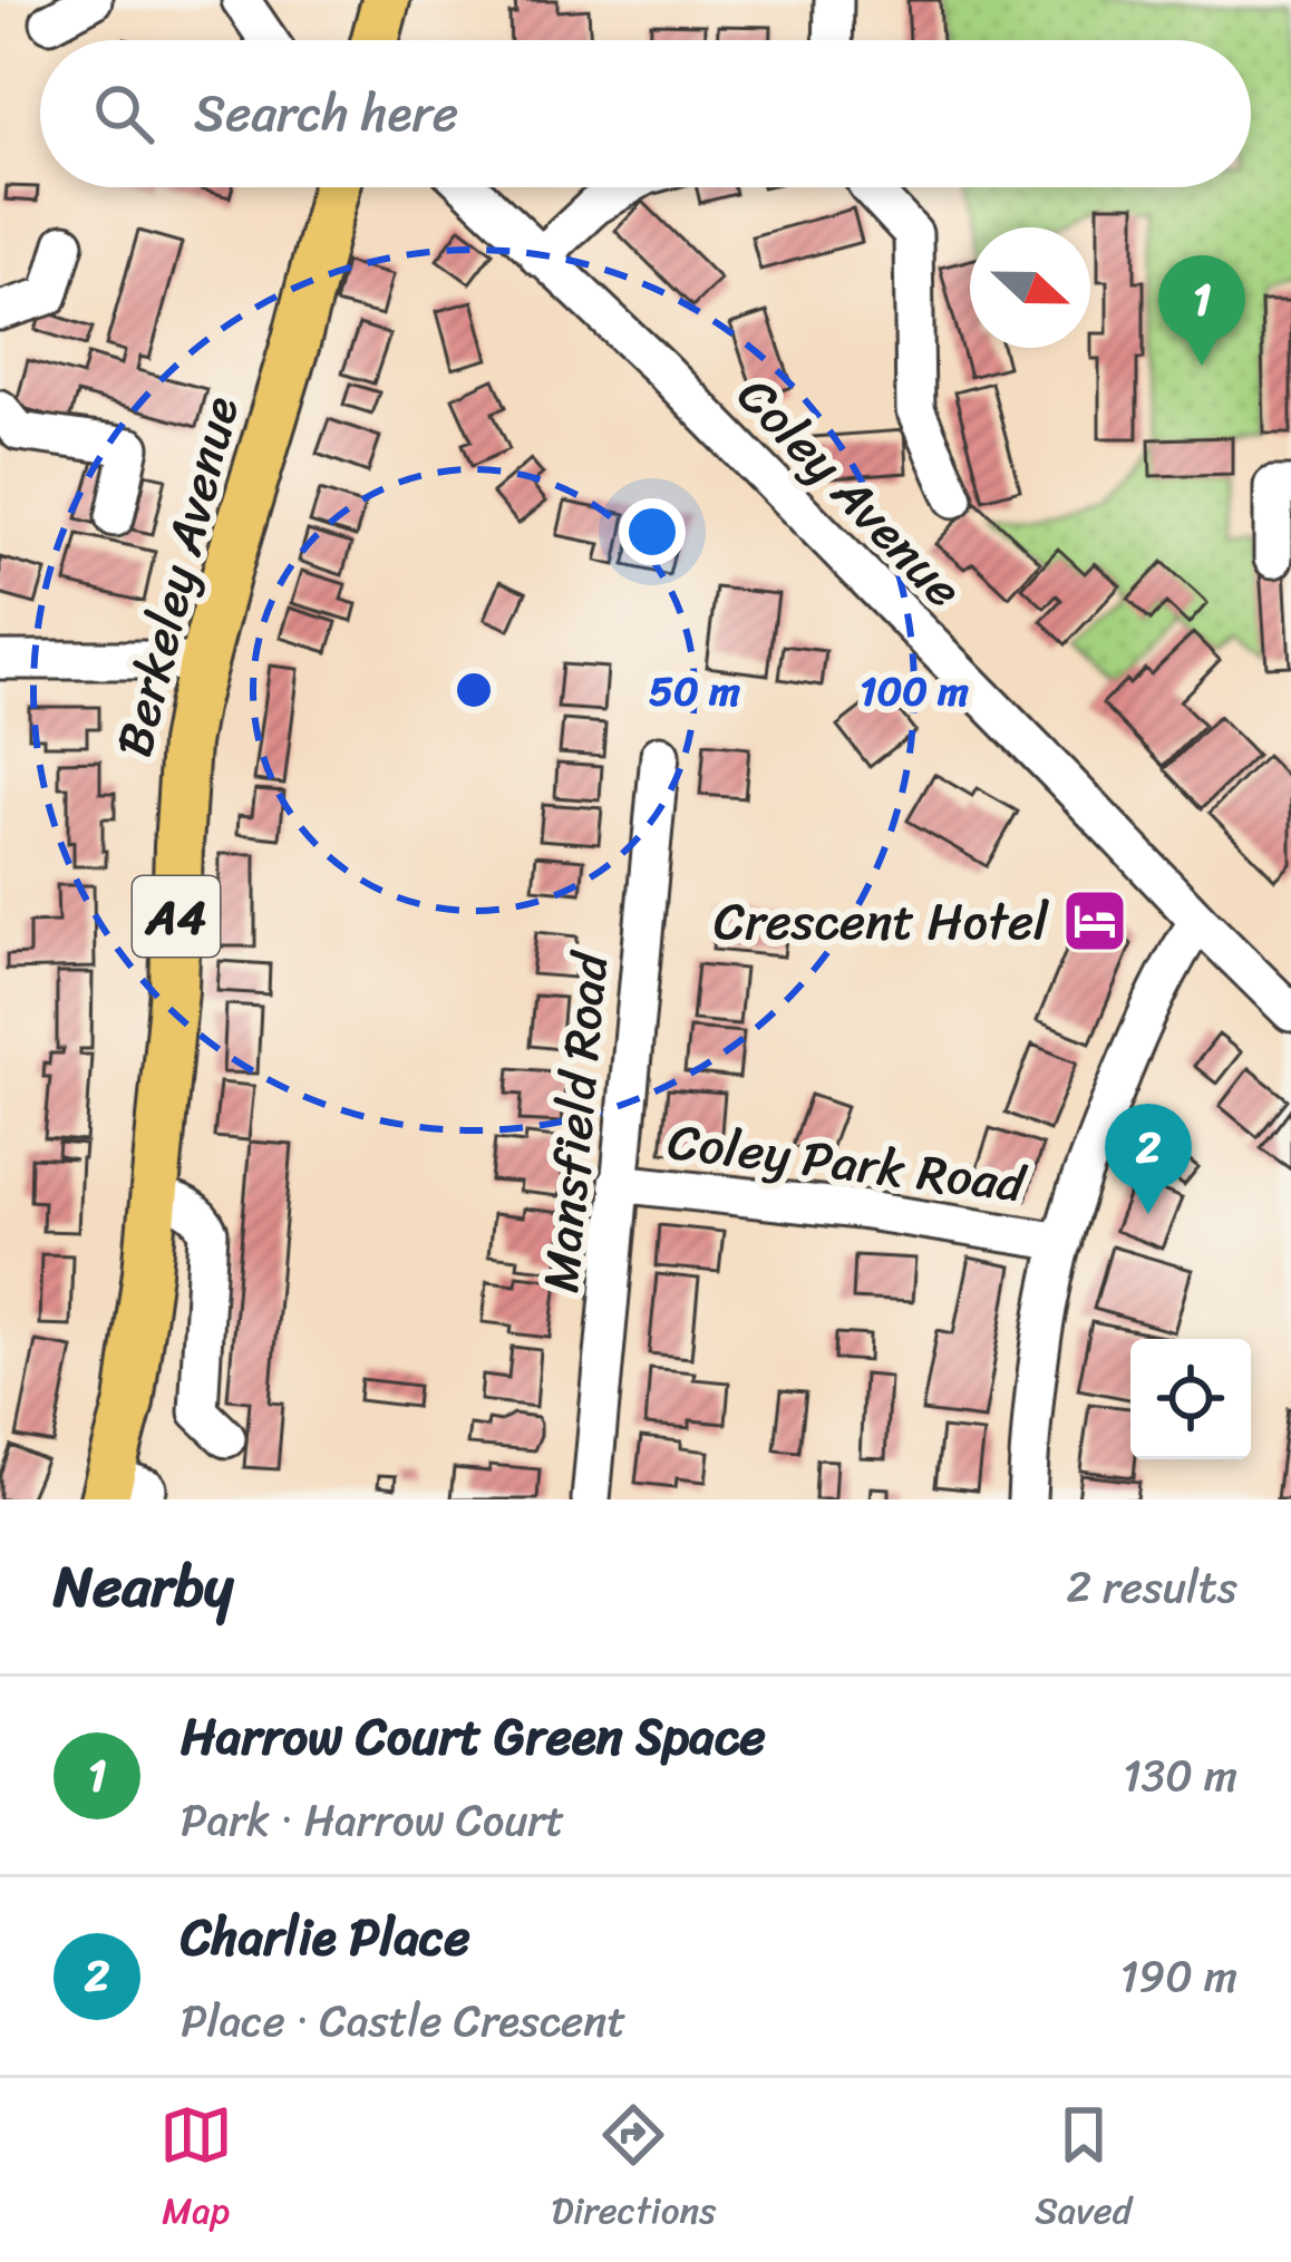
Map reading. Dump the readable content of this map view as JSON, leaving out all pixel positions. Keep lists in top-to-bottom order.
{
  "streets": {
    "main road": ["Berkeley Avenue", "A4"],
    "street": ["Coley Avenue", "Mansfield Road", "Coley Park Road"]
  },
  "crossings": [
    ["Mansfield Road", "Coley Park Road"]
  ],
  "places": {
    "hotel": ["Crescent Hotel"]
  },
  "north": "right",
  "page": {
    "search": "Search here",
    "pins": ["1", "2"],
    "heading": ["Nearby", "2 results"],
    "list": [
      {
        "mark": "1",
        "name": "Harrow Court Green Space",
        "note": "Park · Harrow Court",
        "value": "130 m"
      },
      {
        "mark": "2",
        "name": "Charlie Place",
        "note": "Place · Castle Crescent",
        "value": "190 m"
      }
    ],
    "nav": ["Map", "Directions", "Saved"]
  },
  "rings": ["50 m", "100 m"]
}
